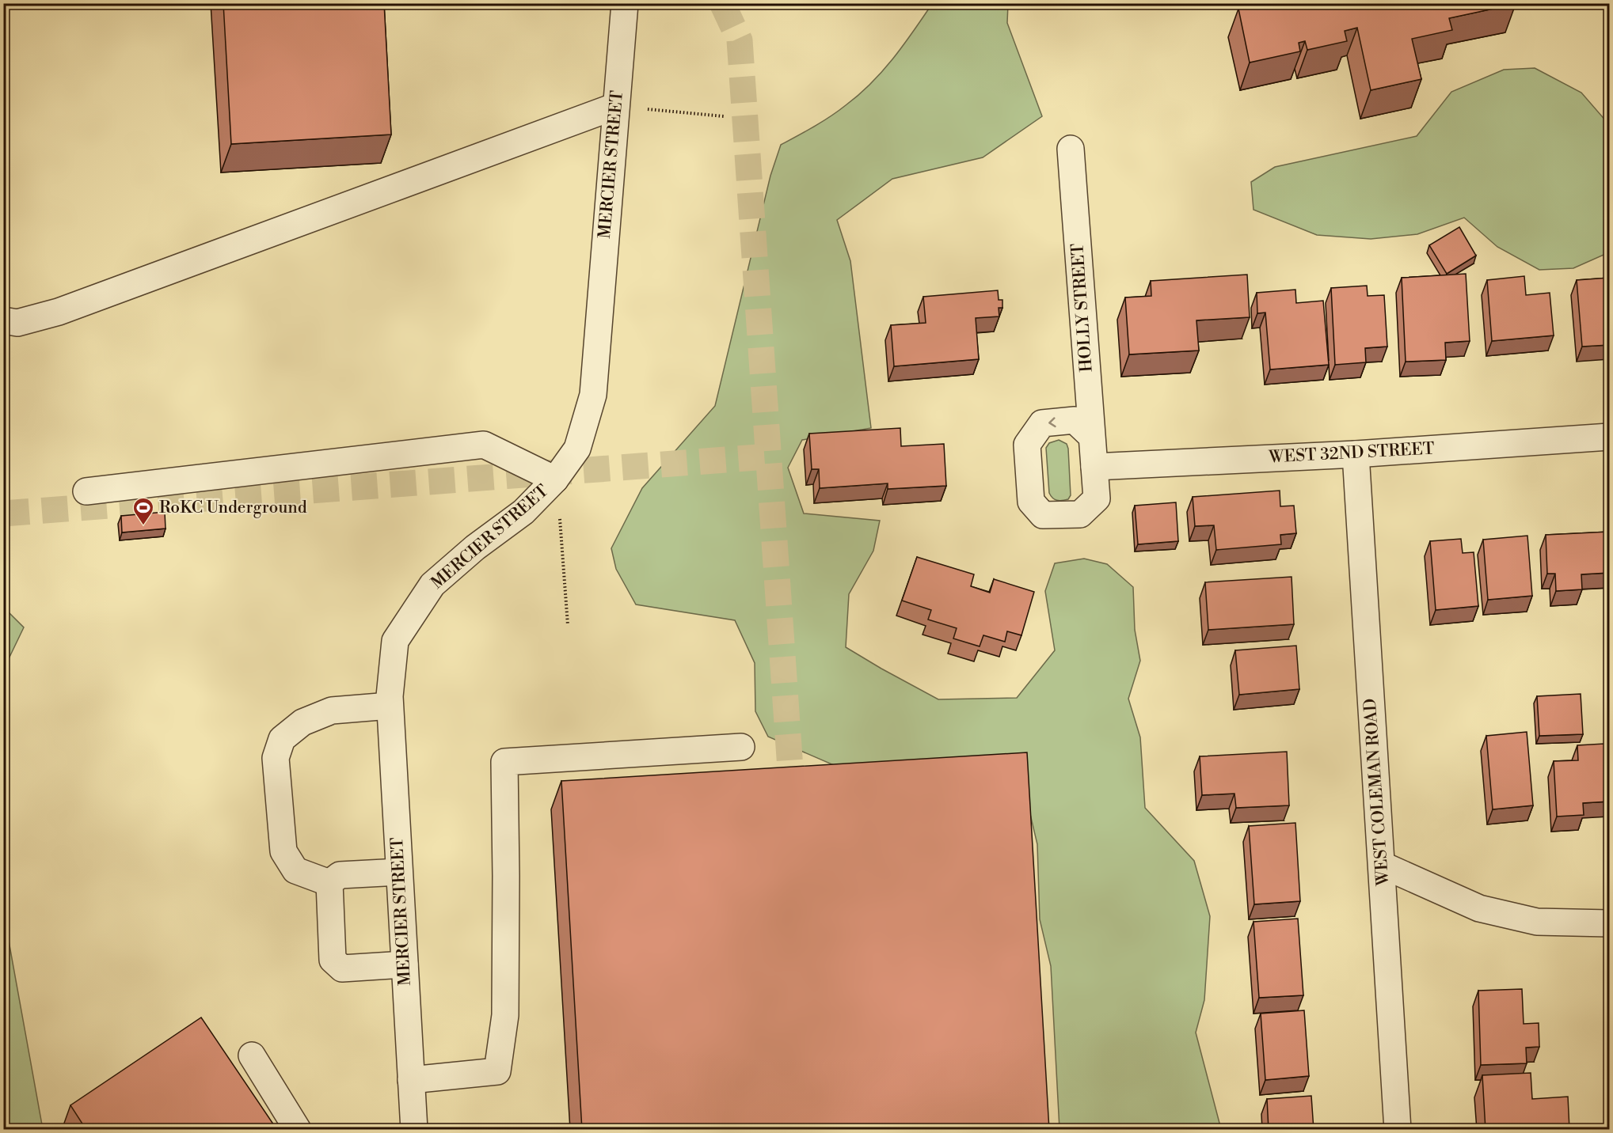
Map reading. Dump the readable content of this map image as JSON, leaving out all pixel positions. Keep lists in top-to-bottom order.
{
  "streets": {
    "street": [
      "MERCIER STREET",
      "HOLLY STREET",
      "WEST 32ND STREET",
      "WEST COLEMAN ROAD"
    ]
  },
  "crossings": [
    ["HOLLY STREET", "WEST 32ND STREET"],
    ["WEST 32ND STREET", "WEST COLEMAN ROAD"]
  ],
  "places": {
    "sports": ["RoKC Underground"]
  }
}
